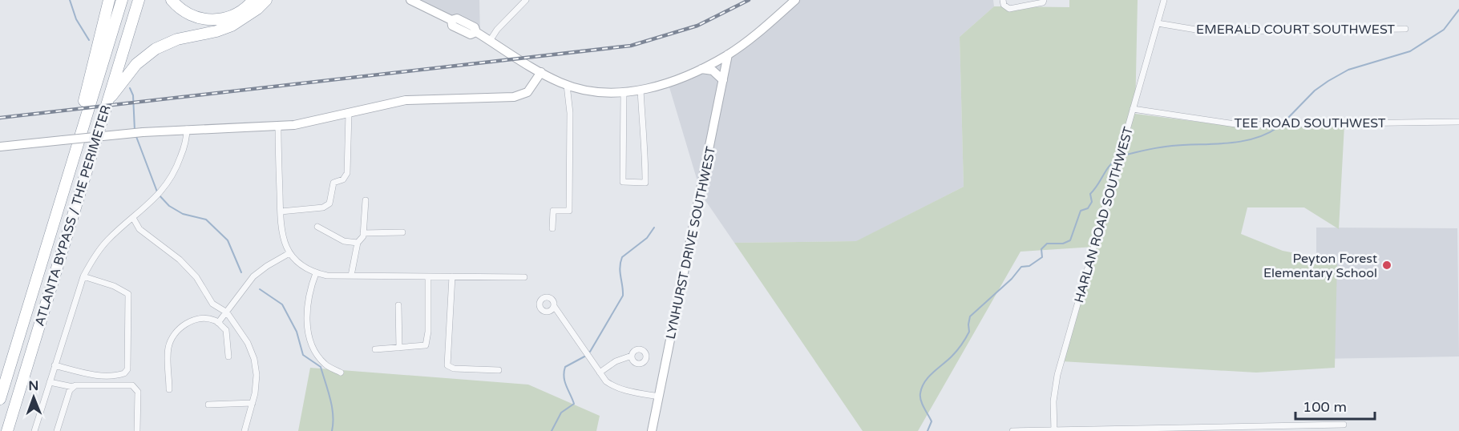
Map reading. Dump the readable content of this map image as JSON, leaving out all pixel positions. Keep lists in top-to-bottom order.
{
  "streets": {
    "highway": ["ATLANTA BYPASS / THE PERIMETER"],
    "street": [
      "EMERALD COURT SOUTHWEST",
      "TEE ROAD SOUTHWEST",
      "HARLAN ROAD SOUTHWEST",
      "LYNHURST DRIVE SOUTHWEST"
    ]
  },
  "crossings": [
    ["EMERALD COURT SOUTHWEST", "HARLAN ROAD SOUTHWEST"],
    ["TEE ROAD SOUTHWEST", "HARLAN ROAD SOUTHWEST"]
  ],
  "places": ["Peyton Forest Elementary School"],
  "scale_bar": "100 m",
  "north": "top"
}
